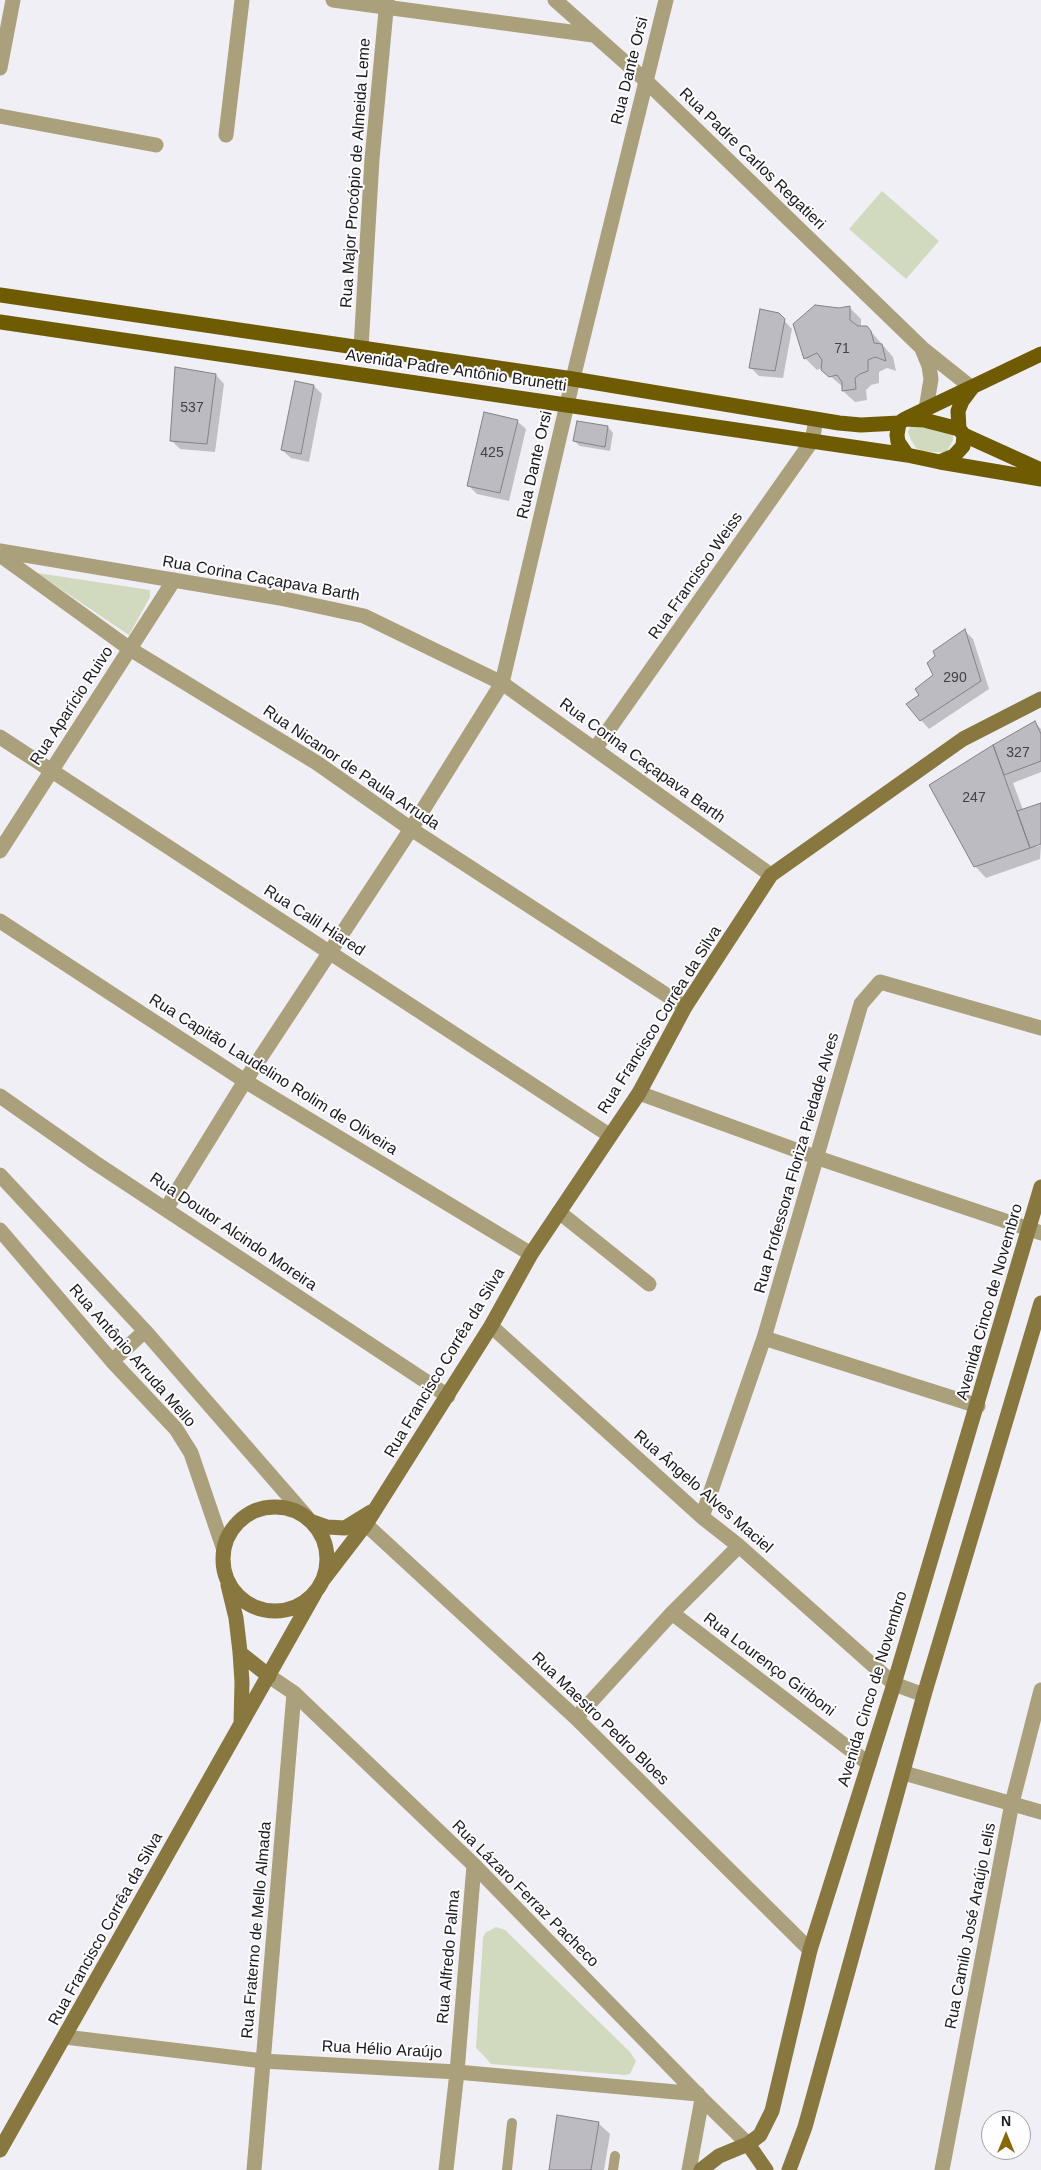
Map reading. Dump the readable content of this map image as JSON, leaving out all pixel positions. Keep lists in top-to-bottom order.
{
  "streets": {
    "main road": ["Avenida Padre Antônio Brunetti", "Rua Francisco Corrêa da Silva", "Avenida Cinco de Novembro"],
    "street": [
      "Rua Dante Orsi",
      "Rua Padre Carlos Regatieri",
      "Rua Major Procópio de Almeida Leme",
      "Rua Francisco Weiss",
      "Rua Corina Caçapava Barth",
      "Rua Aparício Ruivo",
      "Rua Nicanor de Paula Arruda",
      "Rua Calil Hiared",
      "Rua Capitão Laudelino Rolim de Oliveira",
      "Rua Professora Floriza Piedade Alves",
      "Rua Doutor Alcindo Moreira",
      "Rua Antônio Arruda Mello",
      "Rua Ângelo Alves Maciel",
      "Rua Lourenço Giriboni",
      "Rua Maestro Pedro Bloes",
      "Rua Lázaro Ferraz Pacheco",
      "Rua Camilo José Araújo Lelis",
      "Rua Fraterno de Mello Almada",
      "Rua Alfredo Palma",
      "Rua Hélio Araújo"
    ]
  },
  "crossings": [
    ["Rua Dante Orsi", "Rua Padre Carlos Regatieri"],
    ["Rua Dante Orsi", "Avenida Padre Antônio Brunetti"],
    ["Rua Dante Orsi", "Rua Corina Caçapava Barth"],
    ["Rua Dante Orsi", "Rua Nicanor de Paula Arruda"],
    ["Rua Dante Orsi", "Rua Calil Hiared"],
    ["Rua Dante Orsi", "Rua Capitão Laudelino Rolim de Oliveira"],
    ["Rua Dante Orsi", "Rua Doutor Alcindo Moreira"],
    ["Rua Major Procópio de Almeida Leme", "Avenida Padre Antônio Brunetti"],
    ["Avenida Padre Antônio Brunetti", "Rua Francisco Weiss"],
    ["Rua Francisco Weiss", "Rua Corina Caçapava Barth"],
    ["Rua Corina Caçapava Barth", "Rua Aparício Ruivo"],
    ["Rua Corina Caçapava Barth", "Rua Francisco Corrêa da Silva"],
    ["Rua Aparício Ruivo", "Rua Nicanor de Paula Arruda"],
    ["Rua Aparício Ruivo", "Rua Calil Hiared"],
    ["Rua Nicanor de Paula Arruda", "Rua Francisco Corrêa da Silva"],
    ["Rua Calil Hiared", "Rua Francisco Corrêa da Silva"],
    ["Rua Francisco Corrêa da Silva", "Rua Capitão Laudelino Rolim de Oliveira"],
    ["Rua Francisco Corrêa da Silva", "Rua Doutor Alcindo Moreira"],
    ["Rua Francisco Corrêa da Silva", "Rua Antônio Arruda Mello"],
    ["Rua Francisco Corrêa da Silva", "Rua Ângelo Alves Maciel"],
    ["Rua Francisco Corrêa da Silva", "Rua Maestro Pedro Bloes"],
    ["Rua Francisco Corrêa da Silva", "Rua Lázaro Ferraz Pacheco"],
    ["Rua Francisco Corrêa da Silva", "Rua Hélio Araújo"],
    ["Rua Professora Floriza Piedade Alves", "Rua Ângelo Alves Maciel"],
    ["Avenida Cinco de Novembro", "Rua Ângelo Alves Maciel"],
    ["Avenida Cinco de Novembro", "Rua Lourenço Giriboni"],
    ["Avenida Cinco de Novembro", "Rua Maestro Pedro Bloes"],
    ["Avenida Cinco de Novembro", "Rua Lázaro Ferraz Pacheco"],
    ["Rua Lázaro Ferraz Pacheco", "Rua Fraterno de Mello Almada"],
    ["Rua Lázaro Ferraz Pacheco", "Rua Alfredo Palma"],
    ["Rua Lázaro Ferraz Pacheco", "Rua Hélio Araújo"],
    ["Rua Fraterno de Mello Almada", "Rua Hélio Araújo"],
    ["Rua Alfredo Palma", "Rua Hélio Araújo"]
  ],
  "house_numbers": [
    "71",
    "537",
    "425",
    "290",
    "327",
    "247"
  ],
  "north": "top"
}
